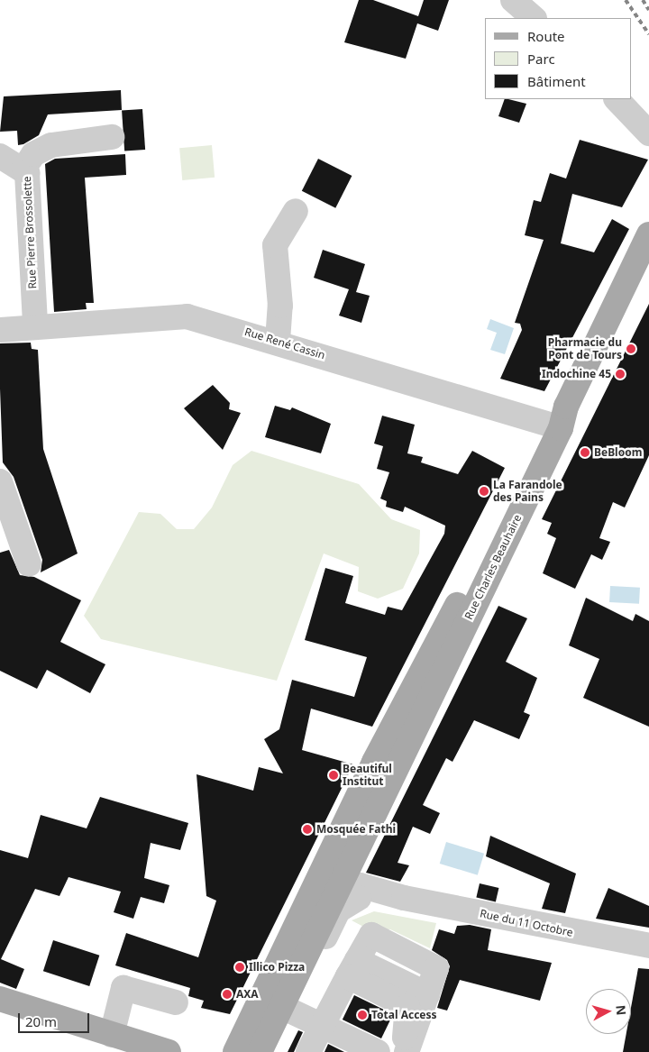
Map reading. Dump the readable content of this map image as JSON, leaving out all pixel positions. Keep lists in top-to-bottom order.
{
  "streets": {
    "main road": ["Rue Charles Beauhaire"],
    "street": ["Rue Pierre Brossolette", "Rue René Cassin", "Rue du 11 Octobre"]
  },
  "crossings": [
    ["Rue Pierre Brossolette", "Rue René Cassin"],
    ["Rue René Cassin", "Rue Charles Beauhaire"],
    ["Rue Charles Beauhaire", "Rue du 11 Octobre"]
  ],
  "places": [
    "Pharmacie du Pont de Tours",
    "Indochine 45",
    "BeBloom",
    "La Farandole des Pains",
    "Beautiful Institut",
    "Mosquée Fathi",
    "Illico Pizza",
    "AXA",
    "Total Access"
  ],
  "legend": ["Route", "Parc", "Bâtiment"],
  "scale_bar": "20 m",
  "north": "right"
}
